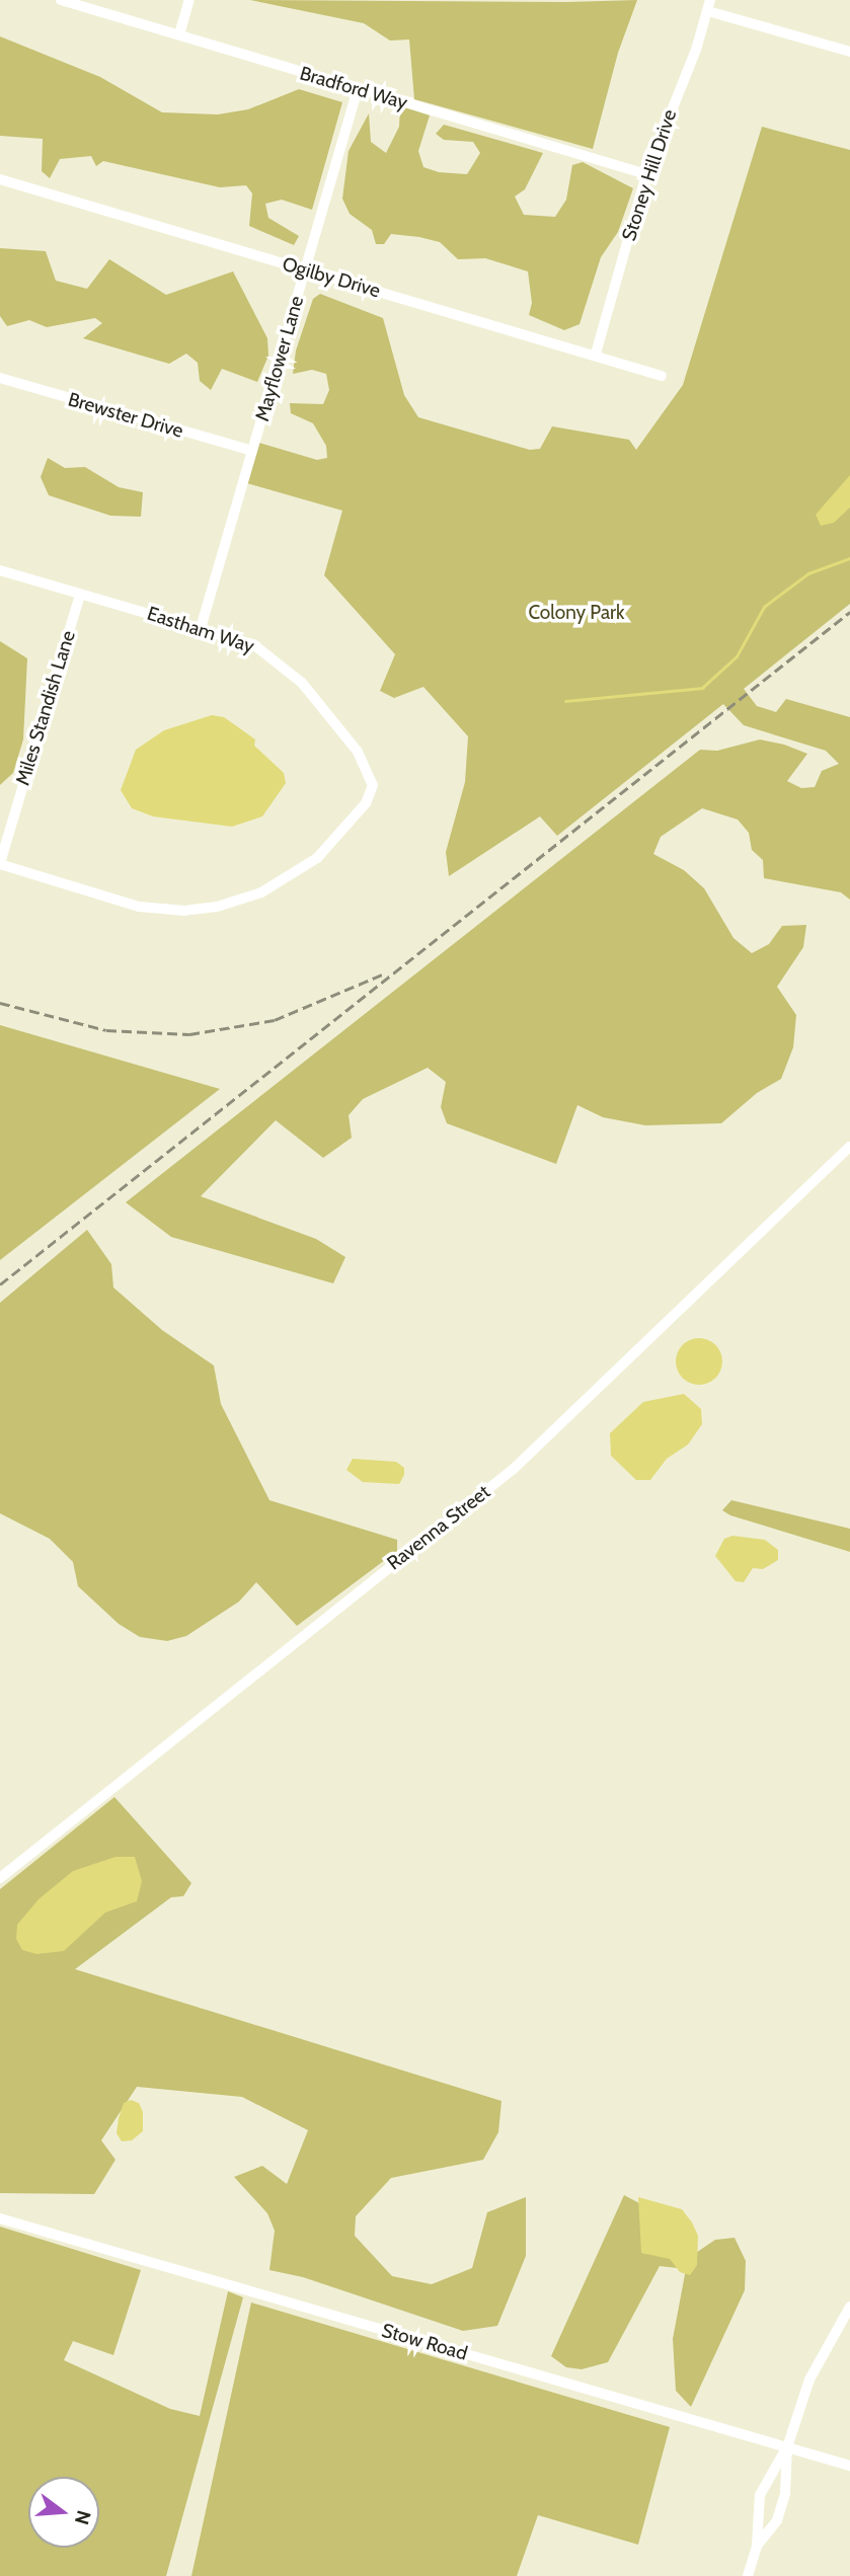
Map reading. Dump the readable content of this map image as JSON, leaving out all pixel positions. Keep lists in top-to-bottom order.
{
  "streets": {
    "street": [
      "Bradford Way",
      "Stoney Hill Drive",
      "Ogilby Drive",
      "Mayflower Lane",
      "Brewster Drive",
      "Eastham Way",
      "Miles Standish Lane",
      "Ravenna Street",
      "Stow Road"
    ]
  },
  "crossings": [
    ["Bradford Way", "Stoney Hill Drive"],
    ["Bradford Way", "Mayflower Lane"],
    ["Stoney Hill Drive", "Ogilby Drive"],
    ["Ogilby Drive", "Mayflower Lane"],
    ["Mayflower Lane", "Brewster Drive"],
    ["Mayflower Lane", "Eastham Way"],
    ["Eastham Way", "Miles Standish Lane"]
  ],
  "parks": ["Colony Park"],
  "north": "right"
}
